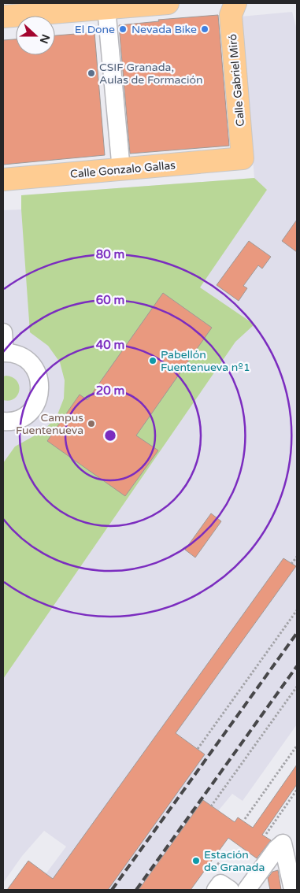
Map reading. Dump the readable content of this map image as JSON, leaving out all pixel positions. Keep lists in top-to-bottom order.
{
  "streets": {
    "main road": ["Calle Gabriel Miró", "Calle Gonzalo Gallas"]
  },
  "crossings": [
    ["Calle Gabriel Miró", "Calle Gonzalo Gallas"]
  ],
  "places": [
    "El Done",
    "Nevada Bike",
    "CSIF Granada, Aulas de Formación",
    "Pabellón Fuentenueva nº1",
    "Campus Fuentenueva",
    "Estación de Granada"
  ],
  "north": "right",
  "rings": [
    "80 m",
    "60 m",
    "40 m",
    "20 m"
  ]
}
